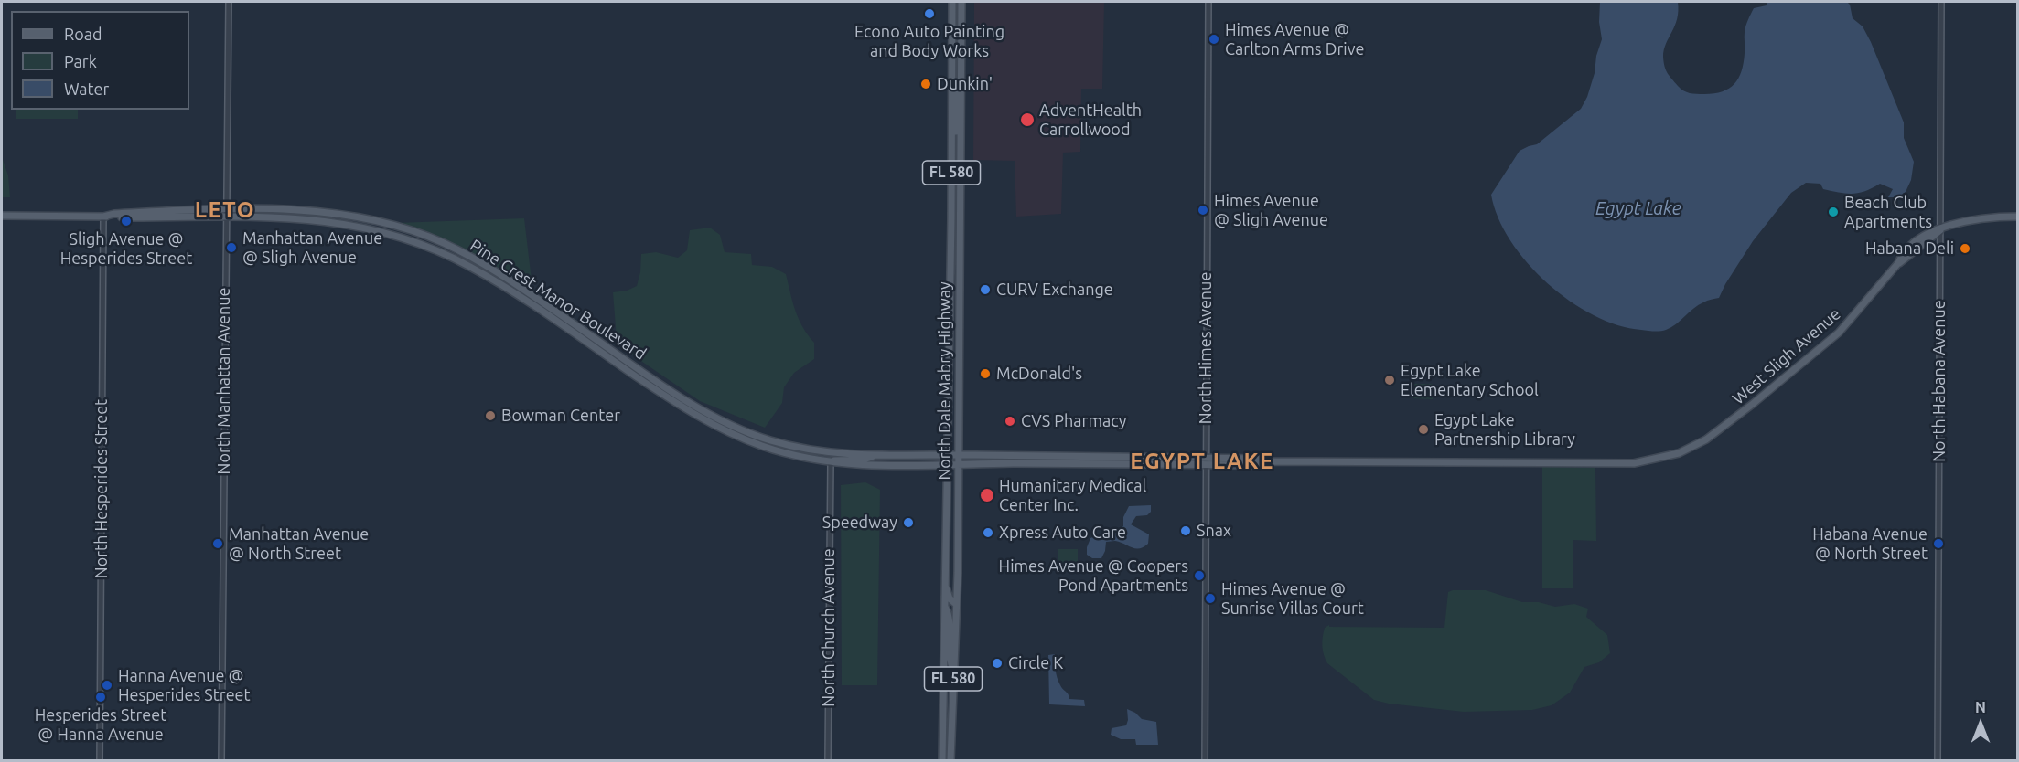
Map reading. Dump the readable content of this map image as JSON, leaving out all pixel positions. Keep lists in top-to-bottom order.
{
  "streets": {
    "main road": [
      "FL 580",
      "Pine Crest Manor Boulevard",
      "West Sligh Avenue",
      "North Dale Mabry Highway"
    ],
    "street": [
      "North Himes Avenue",
      "North Manhattan Avenue",
      "North Habana Avenue",
      "North Hesperides Street",
      "North Church Avenue"
    ]
  },
  "crossings": [
    ["Pine Crest Manor Boulevard", "North Himes Avenue"],
    ["Pine Crest Manor Boulevard", "West Sligh Avenue"],
    ["Pine Crest Manor Boulevard", "North Manhattan Avenue"],
    ["Pine Crest Manor Boulevard", "North Dale Mabry Highway"],
    ["Pine Crest Manor Boulevard", "North Church Avenue"],
    ["North Himes Avenue", "West Sligh Avenue"],
    ["West Sligh Avenue", "North Habana Avenue"]
  ],
  "districts": ["LETO", "EGYPT LAKE"],
  "water": ["Egypt Lake"],
  "places": [
    "Econo Auto Painting and Body Works",
    "Himes Avenue @ Carlton Arms Drive",
    "Dunkin'",
    "AdventHealth Carrollwood",
    "Himes Avenue @ Sligh Avenue",
    "Beach Club Apartments",
    "Sligh Avenue @ Hesperides Street",
    "Manhattan Avenue @ Sligh Avenue",
    "Habana Deli",
    "CURV Exchange",
    "McDonald's",
    "Egypt Lake Elementary School",
    "Bowman Center",
    "CVS Pharmacy",
    "Egypt Lake Partnership Library",
    "Humanitary Medical Center Inc.",
    "Speedway",
    "Snax",
    "Xpress Auto Care",
    "Manhattan Avenue @ North Street",
    "Habana Avenue @ North Street",
    "Himes Avenue @ Coopers Pond Apartments",
    "Himes Avenue @ Sunrise Villas Court",
    "Circle K",
    "Hanna Avenue @ Hesperides Street",
    "Hesperides Street @ Hanna Avenue"
  ],
  "legend": ["Road", "Park", "Water"],
  "north": "top"
}
